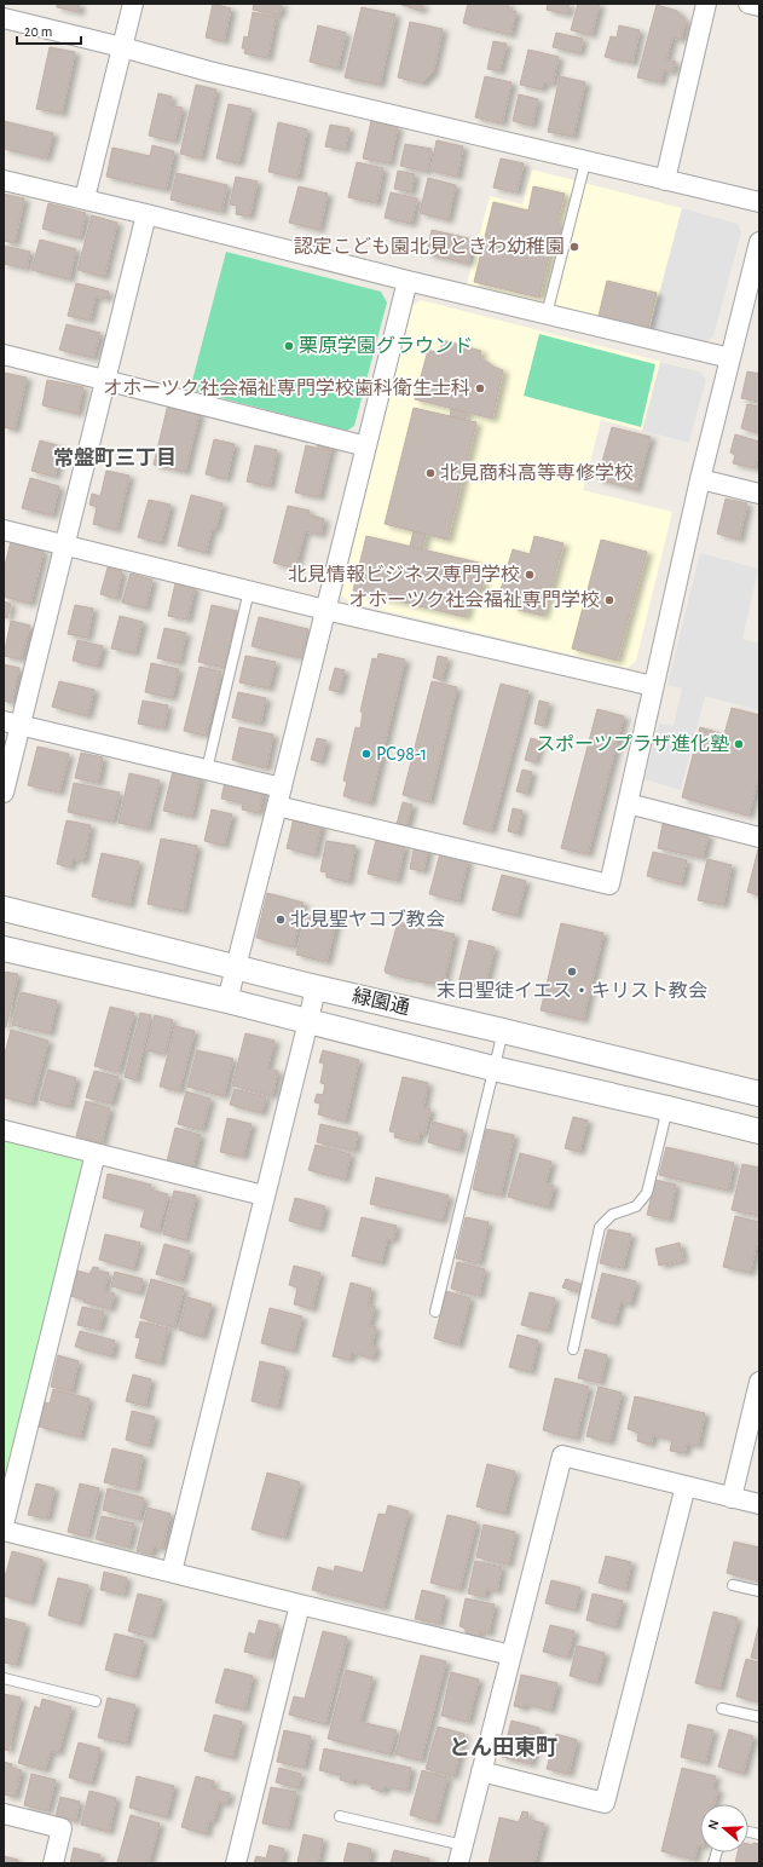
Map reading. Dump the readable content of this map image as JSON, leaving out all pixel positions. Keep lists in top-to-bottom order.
{
  "streets": {
    "street": ["緑園通"]
  },
  "districts": ["常盤町三丁目", "とん田東町"],
  "places": [
    "認定こども園北見ときわ幼稚園",
    "栗原学園グラウンド",
    "オホーツク社会福祉専門学校歯科衛生士科",
    "北見商科高等専修学校",
    "北見情報ビジネス専門学校",
    "オホーツク社会福祉専門学校",
    "スポーツプラザ進化塾",
    "PC98-1",
    "北見聖ヤコブ教会",
    "末日聖徒イエス・キリスト教会"
  ],
  "scale_bar": "20 m",
  "north": "left"
}
